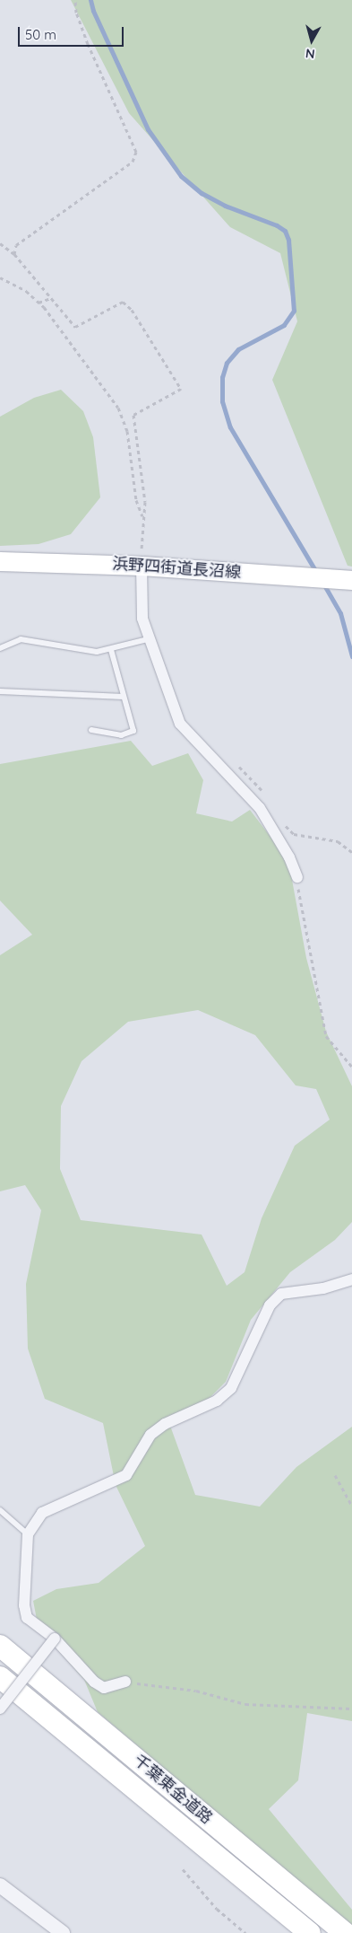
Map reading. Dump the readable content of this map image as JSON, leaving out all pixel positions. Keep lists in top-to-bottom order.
{
  "streets": {
    "highway": ["千葉東金道路"],
    "main road": ["浜野四街道長沼線"]
  },
  "scale_bar": "50 m",
  "north": "bottom"
}
